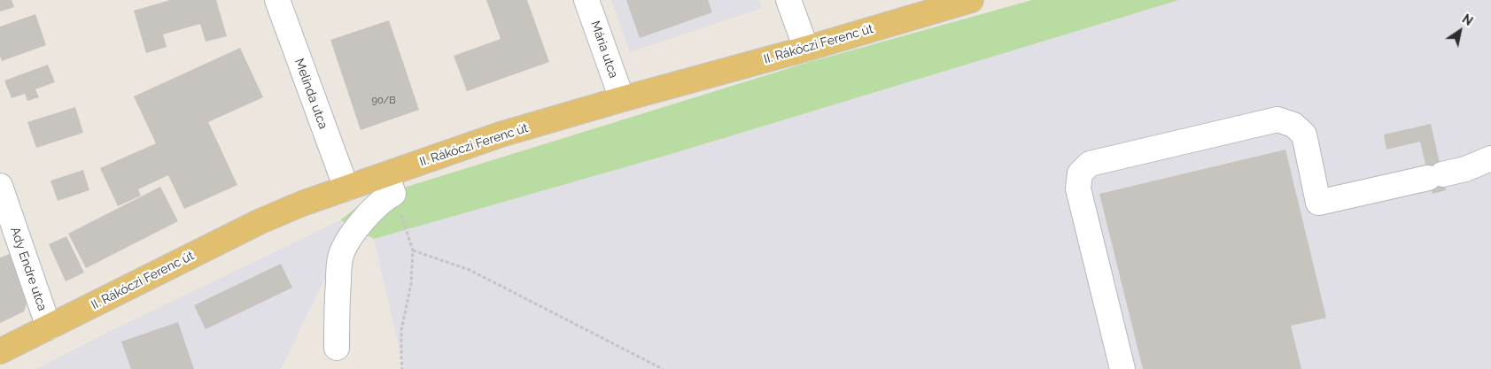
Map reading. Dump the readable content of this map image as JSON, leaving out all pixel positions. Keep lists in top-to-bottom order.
{
  "streets": {
    "main road": ["II. Rákóczi Ferenc út"],
    "street": ["Mária utca", "Melinda utca", "Ady Endre utca"]
  },
  "crossings": [
    ["II. Rákóczi Ferenc út", "Mária utca"],
    ["II. Rákóczi Ferenc út", "Melinda utca"],
    ["II. Rákóczi Ferenc út", "Ady Endre utca"]
  ],
  "house_numbers": ["90/B"],
  "north": "top right"
}
